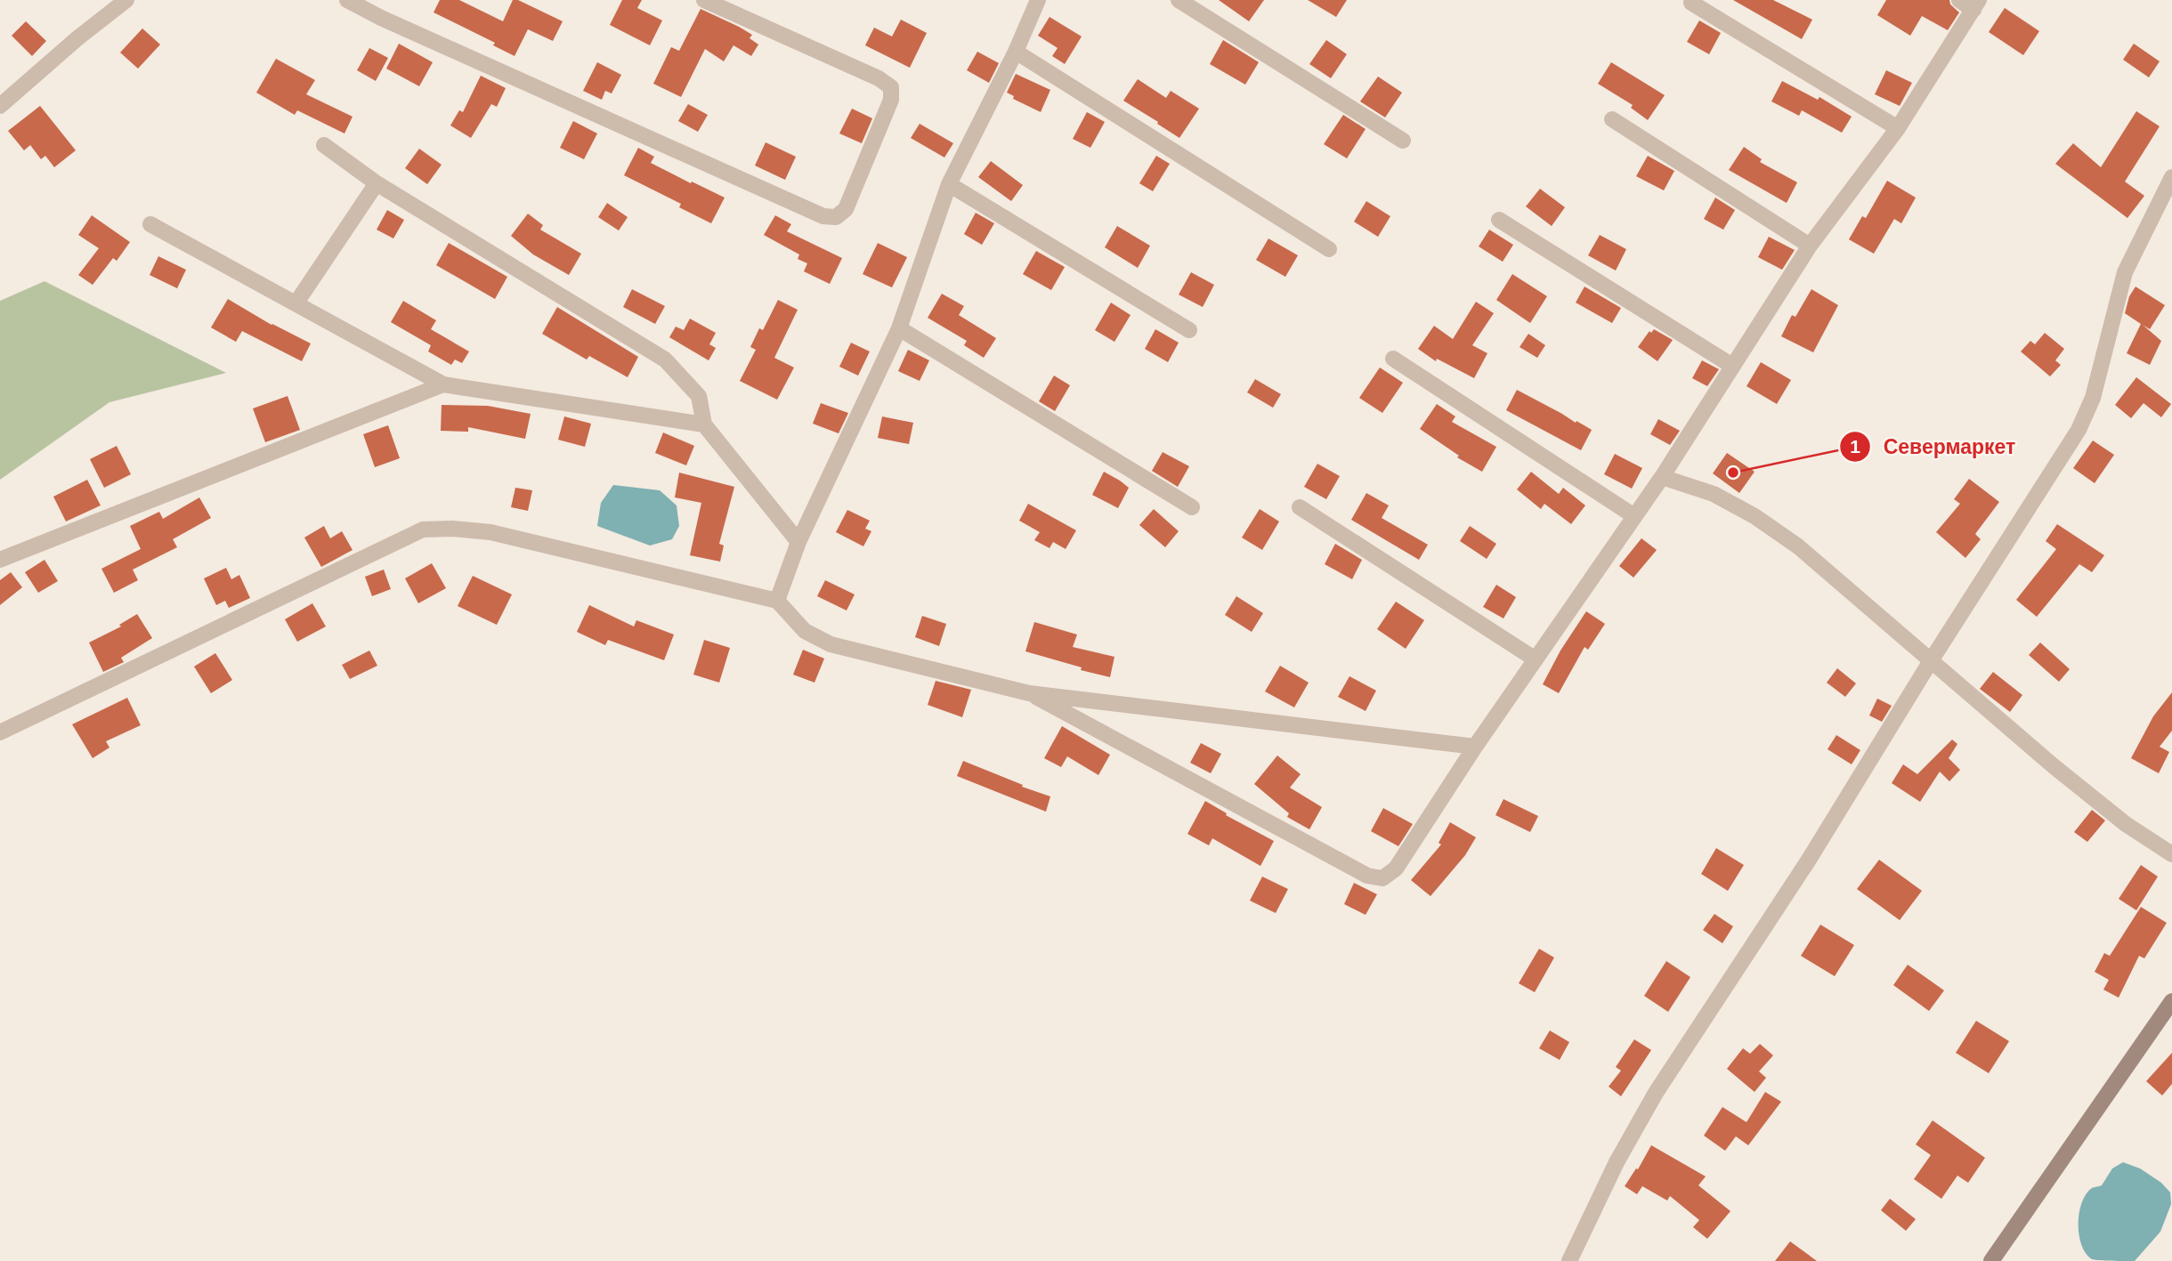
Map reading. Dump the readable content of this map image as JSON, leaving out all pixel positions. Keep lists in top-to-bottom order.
{
  "places": ["Севермаркет"]
}
